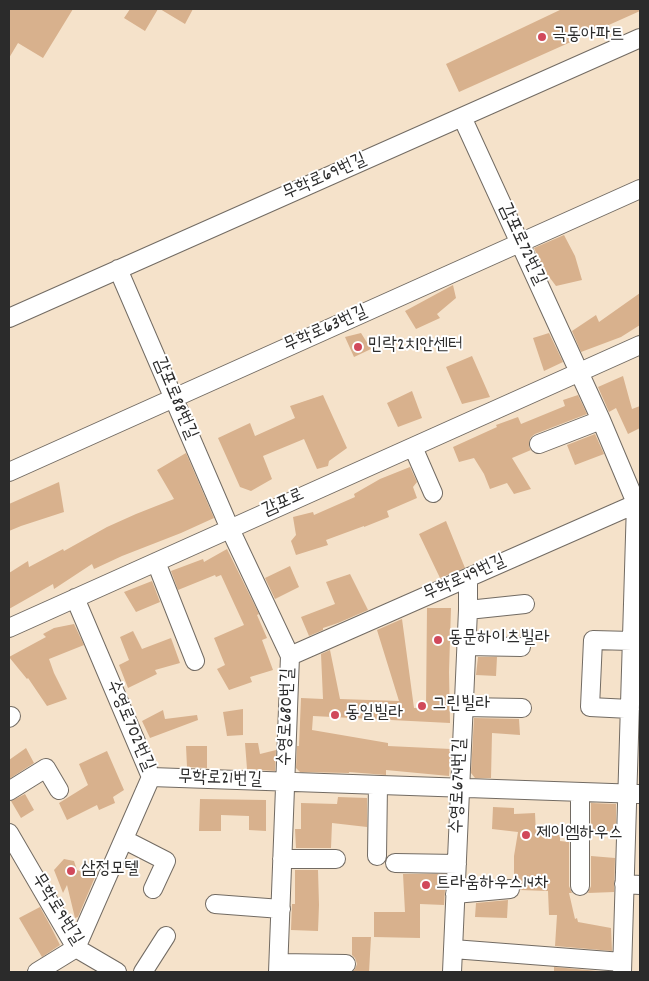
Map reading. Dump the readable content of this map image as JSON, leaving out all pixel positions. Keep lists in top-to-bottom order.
{
  "streets": {
    "street": [
      "무학로69번길",
      "감포로72번길",
      "무학로63번길",
      "감포로88번길",
      "감포로",
      "무학로49번길",
      "수영로680번길",
      "수영로702번길",
      "무학로21번길",
      "수영로674번길",
      "무학로9번길"
    ]
  },
  "crossings": [
    ["무학로69번길", "감포로72번길"],
    ["무학로69번길", "감포로88번길"],
    ["감포로72번길", "무학로63번길"],
    ["감포로72번길", "감포로"],
    ["감포로72번길", "무학로49번길"],
    ["무학로63번길", "감포로88번길"],
    ["감포로88번길", "감포로"],
    ["감포로88번길", "수영로680번길"],
    ["감포로", "수영로680번길"],
    ["감포로", "수영로702번길"],
    ["무학로49번길", "수영로680번길"],
    ["무학로49번길", "수영로674번길"],
    ["수영로680번길", "무학로21번길"],
    ["수영로702번길", "무학로21번길"],
    ["수영로702번길", "무학로9번길"],
    ["무학로21번길", "수영로674번길"]
  ],
  "places": [
    "극동아파트",
    "민락2치안센터",
    "동문하이츠빌라",
    "그린빌라",
    "동일빌라",
    "제이엠하우스",
    "삼정모텔",
    "트라움하우스14차"
  ]
}
